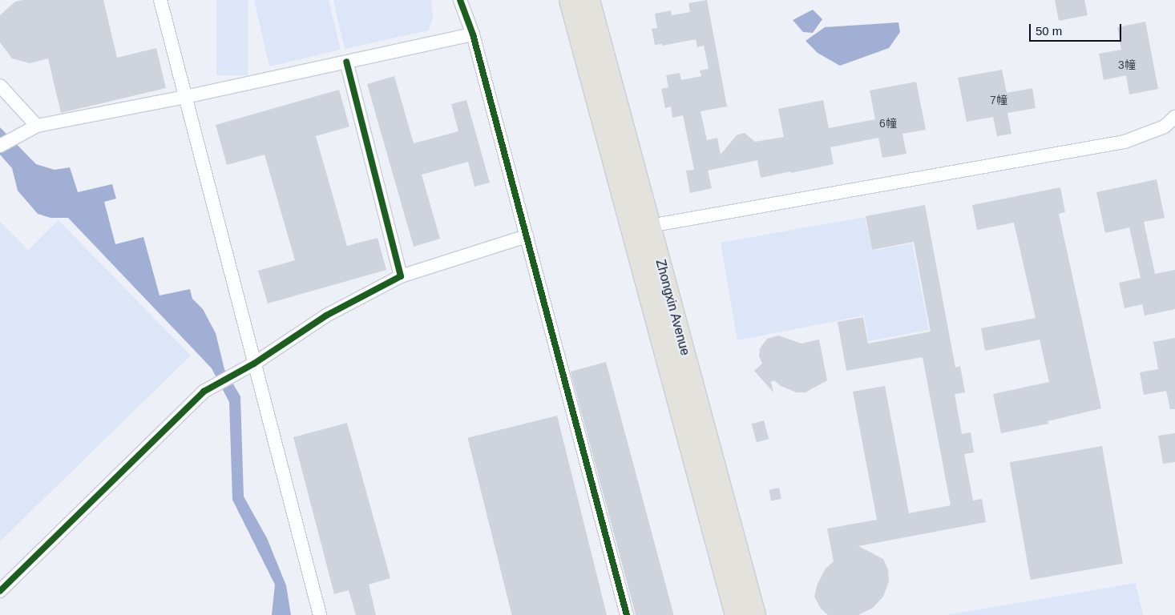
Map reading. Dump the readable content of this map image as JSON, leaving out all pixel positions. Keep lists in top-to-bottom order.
{
  "streets": {
    "main road": ["Zhongxin Avenue"]
  },
  "house_numbers": ["3幢", "7幢", "6幢"],
  "scale_bar": "50 m"
}
